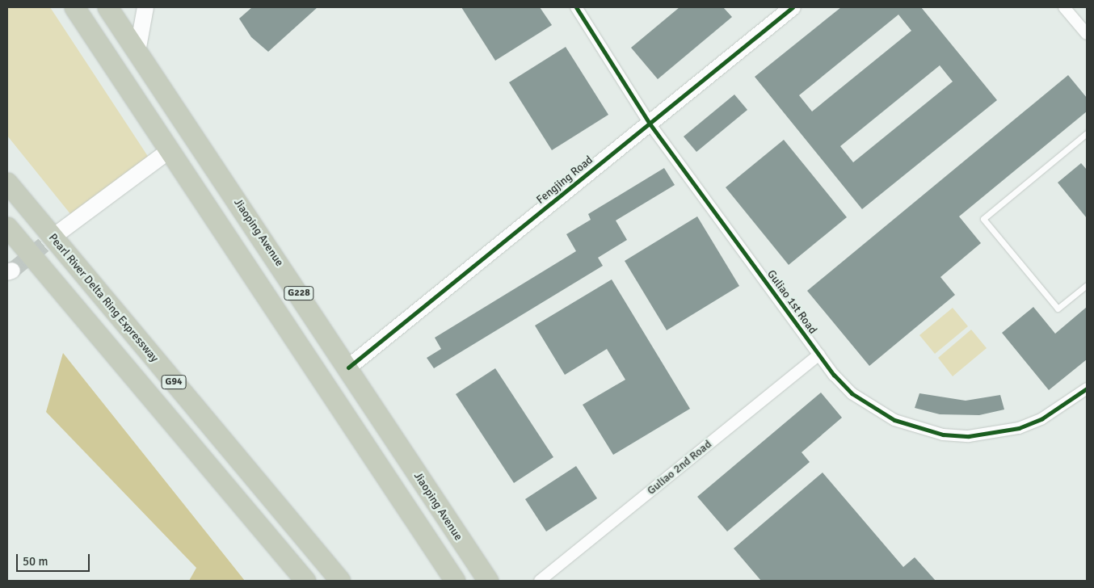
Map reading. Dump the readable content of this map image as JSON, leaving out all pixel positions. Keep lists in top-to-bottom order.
{
  "streets": {
    "highway": [
      "Jiaoping Avenue",
      "G228",
      "Pearl River Delta Ring Expressway",
      "G94"
    ],
    "street": ["Fengjing Road", "Guliao 1st Road", "Guliao 2nd Road"]
  },
  "crossings": [
    ["Fengjing Road", "Jiaoping Avenue"],
    ["Fengjing Road", "Guliao 1st Road"],
    ["Guliao 1st Road", "Guliao 2nd Road"]
  ],
  "scale_bar": "50 m"
}
